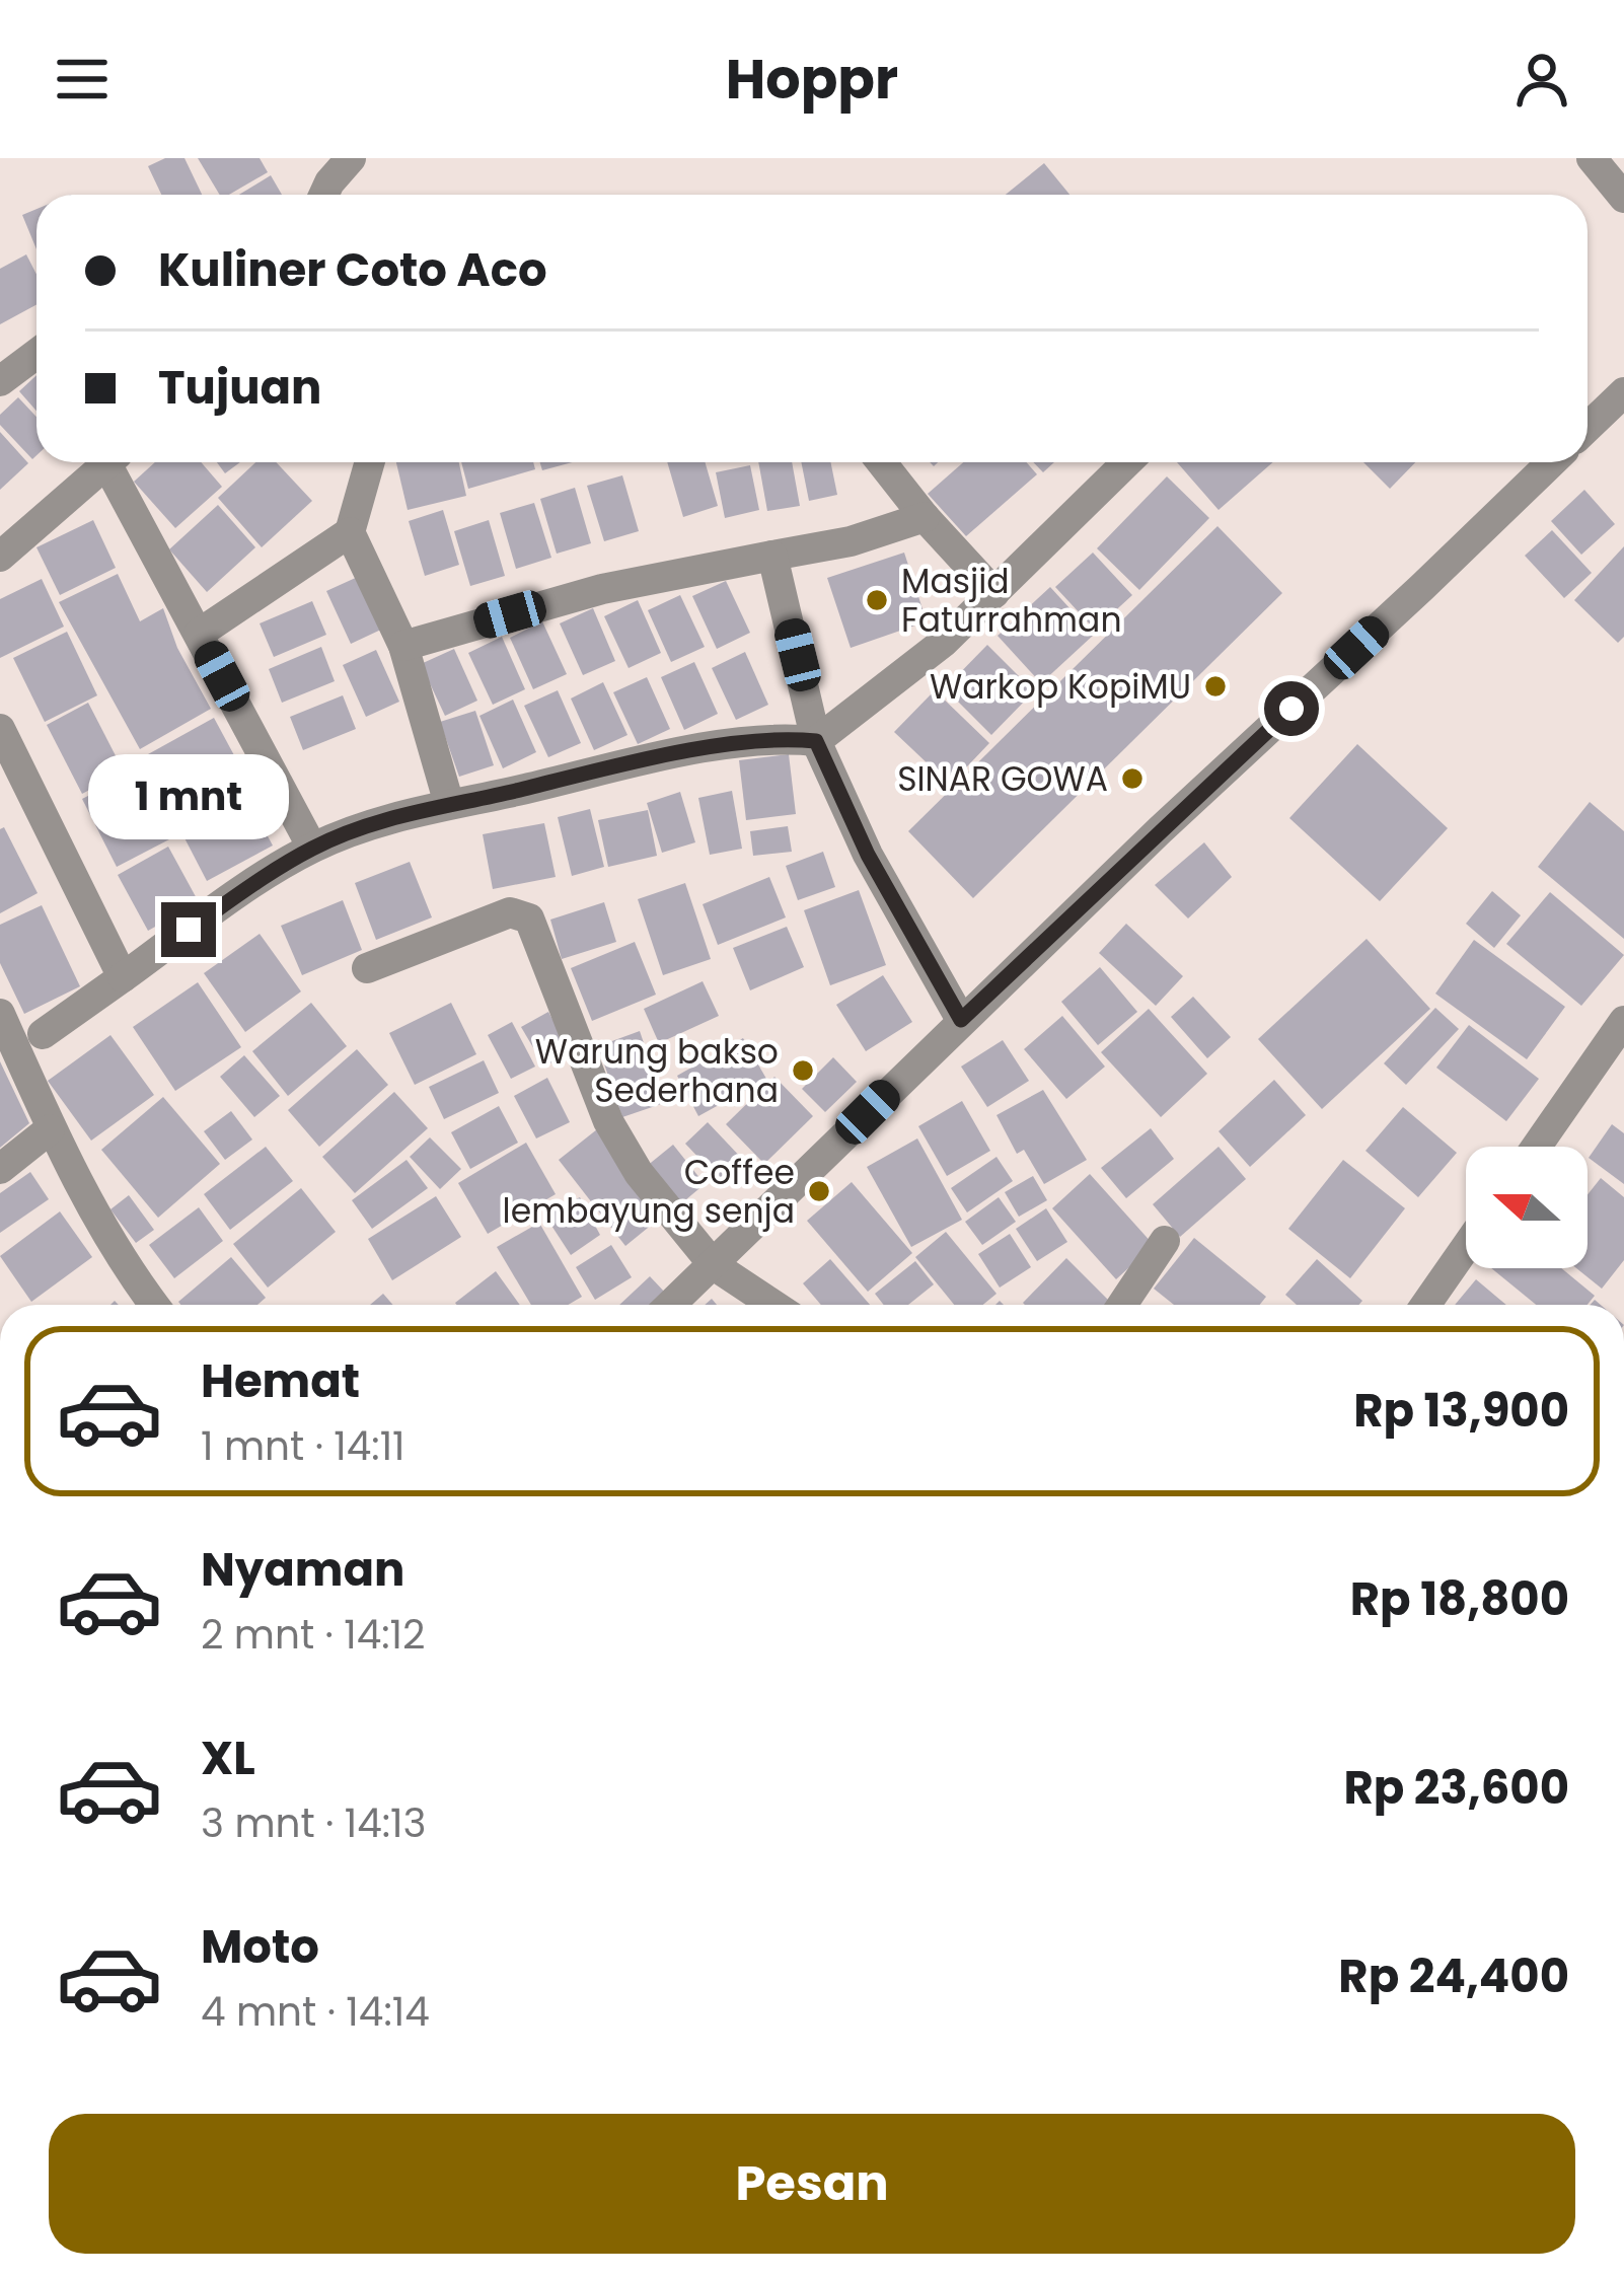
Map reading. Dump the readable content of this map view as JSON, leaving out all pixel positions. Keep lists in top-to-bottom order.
{
  "places": [
    "Masjid Faturrahman",
    "Warkop KopiMU",
    "SINAR GOWA",
    "Warung bakso Sederhana",
    "Coffee lembayung senja"
  ],
  "north": "left",
  "page": {
    "header": "Hoppr",
    "banner": ["Kuliner Coto Aco", "Tujuan"],
    "bubble": "1 mnt",
    "list": [
      {
        "name": "Hemat",
        "note": "1 mnt · 14:11",
        "value": "Rp 13,900"
      },
      {
        "name": "Nyaman",
        "note": "2 mnt · 14:12",
        "value": "Rp 18,800"
      },
      {
        "name": "XL",
        "note": "3 mnt · 14:13",
        "value": "Rp 23,600"
      },
      {
        "name": "Moto",
        "note": "4 mnt · 14:14",
        "value": "Rp 24,400"
      }
    ],
    "buttons": "Pesan"
  }
}
